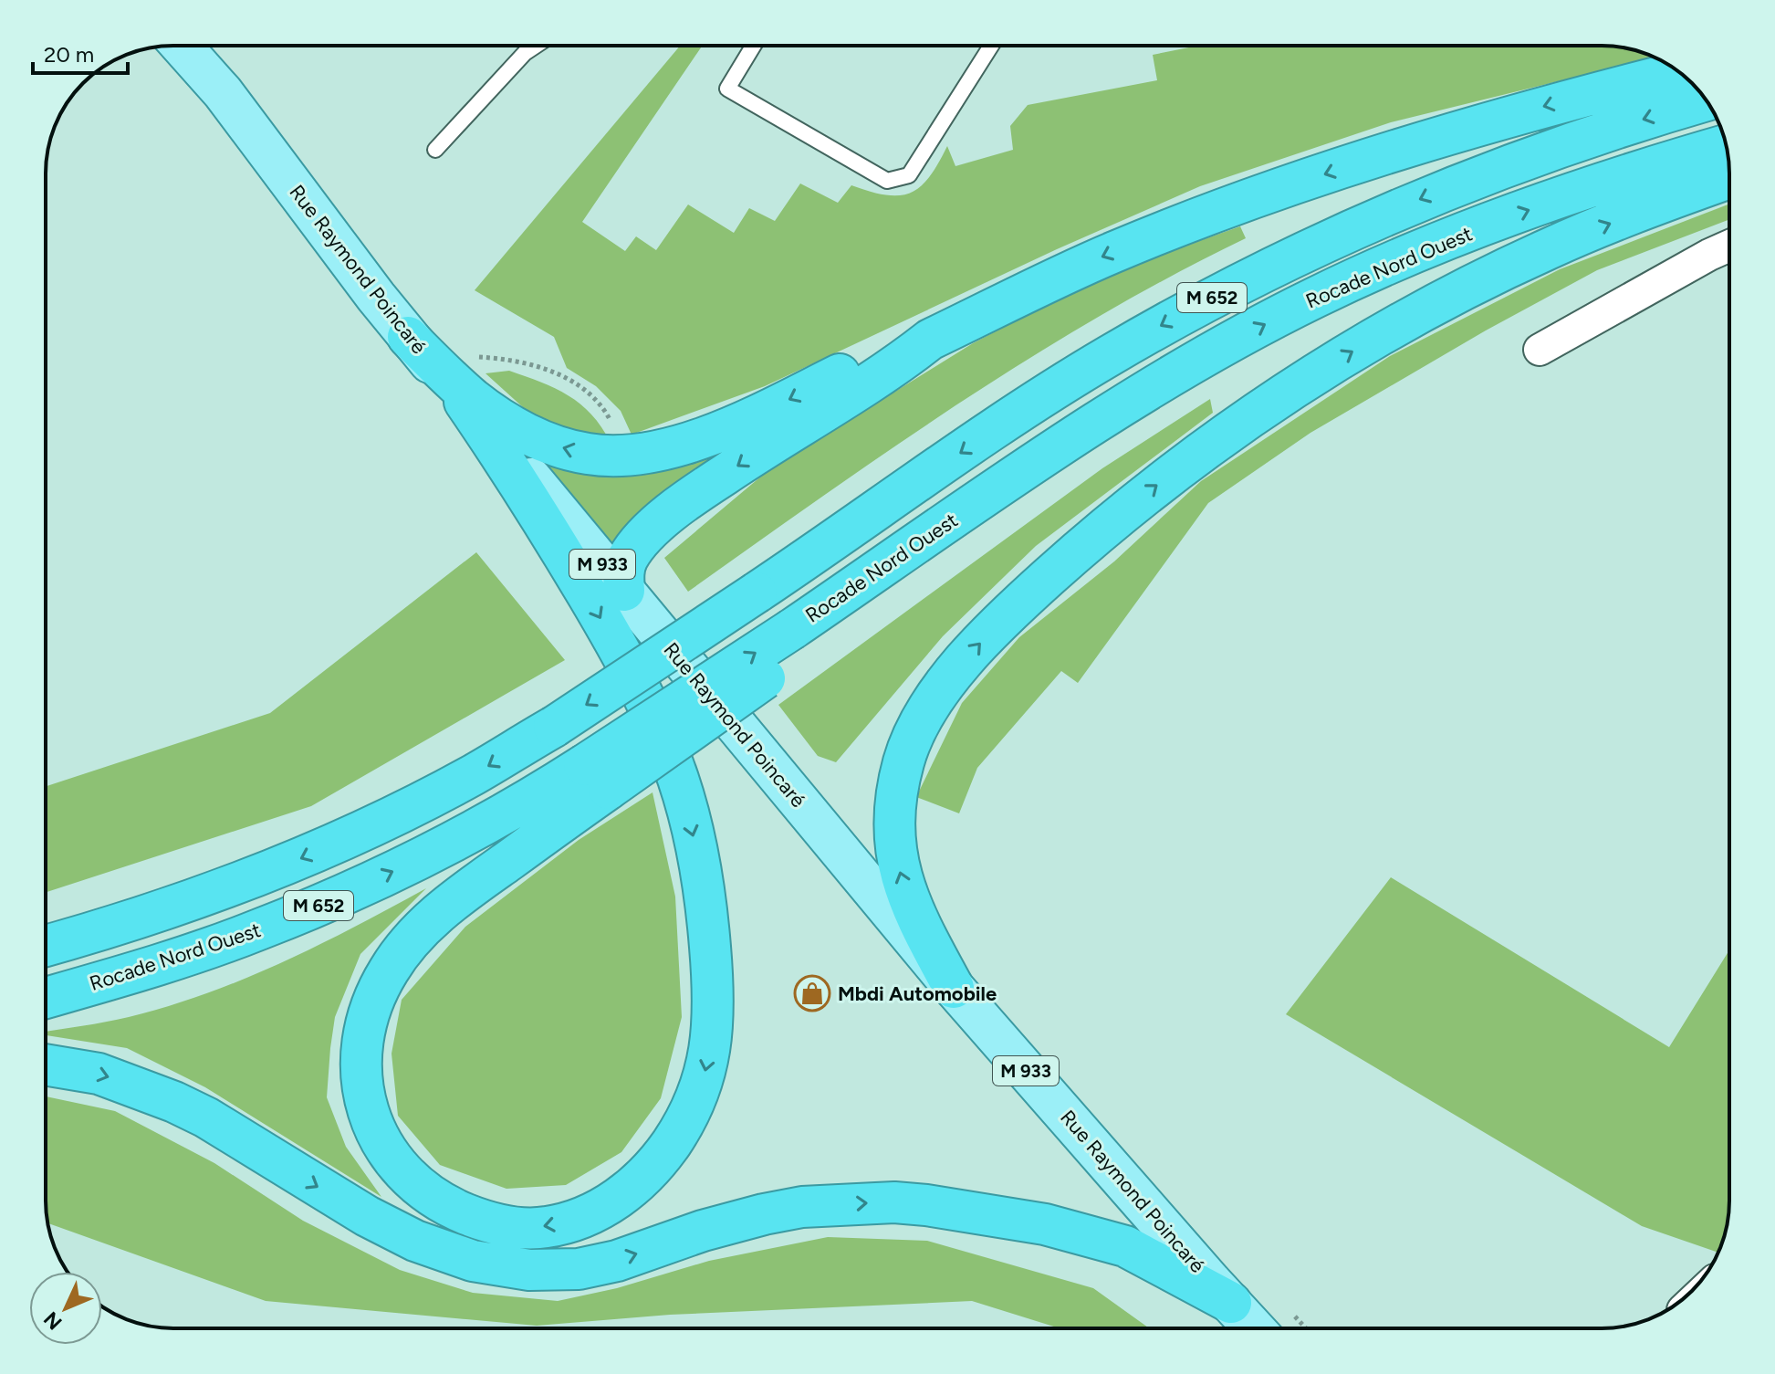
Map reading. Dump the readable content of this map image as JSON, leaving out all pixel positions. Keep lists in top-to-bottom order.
{
  "streets": {
    "highway": ["Rocade Nord Ouest", "M 652"],
    "main road": ["Rue Raymond Poincaré", "M 933"]
  },
  "places": {
    "shop": ["Mbdi Automobile"]
  },
  "scale_bar": "20 m",
  "north": "bottom left"
}
